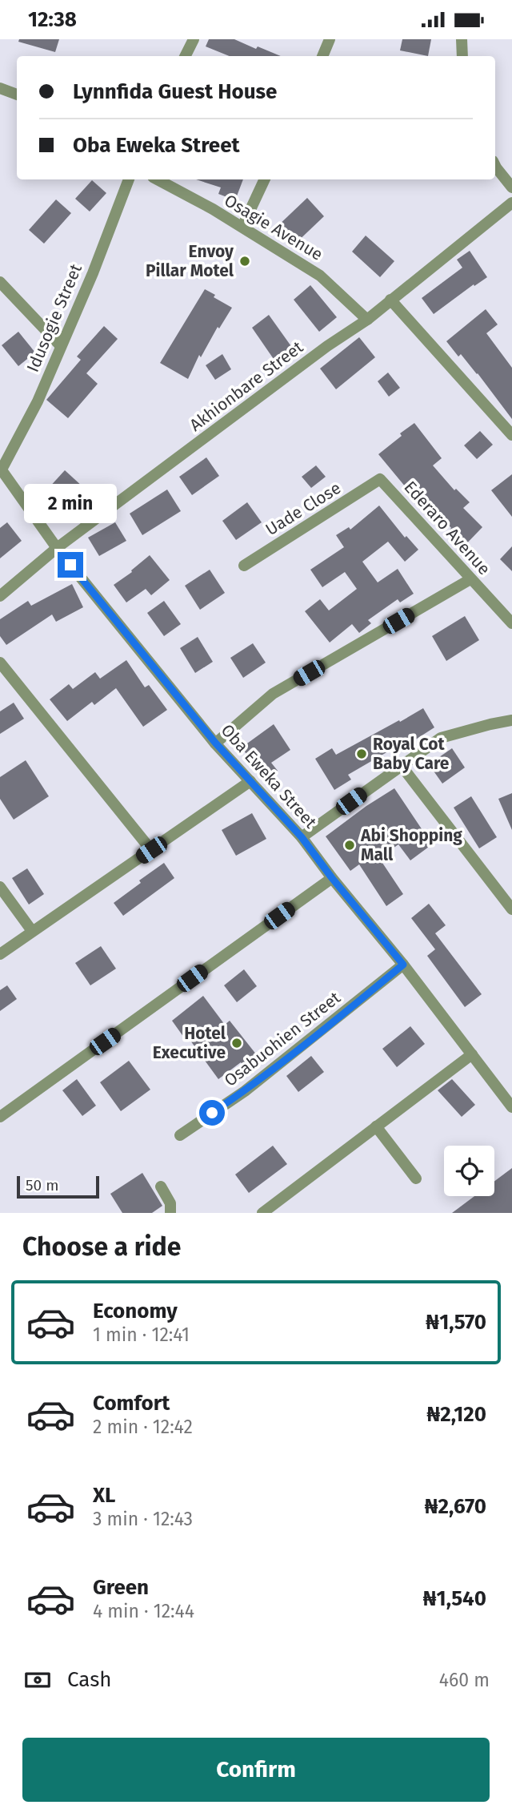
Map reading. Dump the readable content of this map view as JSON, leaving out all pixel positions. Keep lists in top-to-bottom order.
{
  "streets": {
    "street": [
      "Osagie Avenue",
      "Idusogie Street",
      "Akhionbare Street",
      "Uade Close",
      "Ederaro Avenue",
      "Oba Eweka Street",
      "Osabuohien Street"
    ]
  },
  "crossings": [
    ["Osagie Avenue", "Akhionbare Street"],
    ["Idusogie Street", "Oba Eweka Street"],
    ["Akhionbare Street", "Oba Eweka Street"],
    ["Uade Close", "Ederaro Avenue"],
    ["Oba Eweka Street", "Osabuohien Street"]
  ],
  "places": [
    "Envoy Pillar Motel",
    "Royal Cot Baby Care",
    "Abi Shopping Mall",
    "Hotel Executive"
  ],
  "scale_bar": "50 m",
  "page": {
    "status": "12:38",
    "banner": ["Lynnfida Guest House", "Oba Eweka Street"],
    "bubble": "2 min",
    "scale": "50 m",
    "heading": "Choose a ride",
    "list": [
      {
        "name": "Economy",
        "note": "1 min · 12:41",
        "value": "₦1,570"
      },
      {
        "name": "Comfort",
        "note": "2 min · 12:42",
        "value": "₦2,120"
      },
      {
        "name": "XL",
        "note": "3 min · 12:43",
        "value": "₦2,670"
      },
      {
        "name": "Green",
        "note": "4 min · 12:44",
        "value": "₦1,540"
      }
    ],
    "pay": ["Cash", "460 m"],
    "buttons": "Confirm"
  }
}
